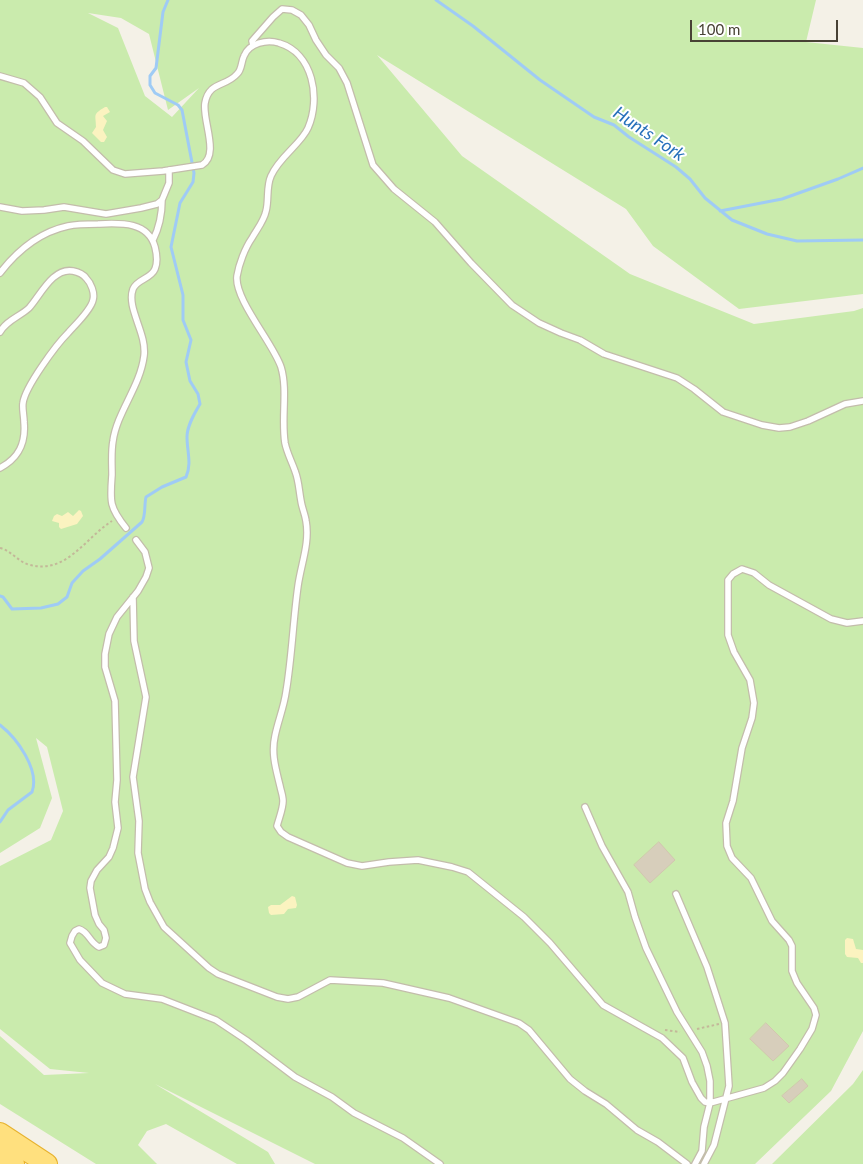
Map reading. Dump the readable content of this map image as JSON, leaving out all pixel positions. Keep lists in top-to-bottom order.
{
  "water": ["Hunts Fork"],
  "scale_bar": "100 m"
}
